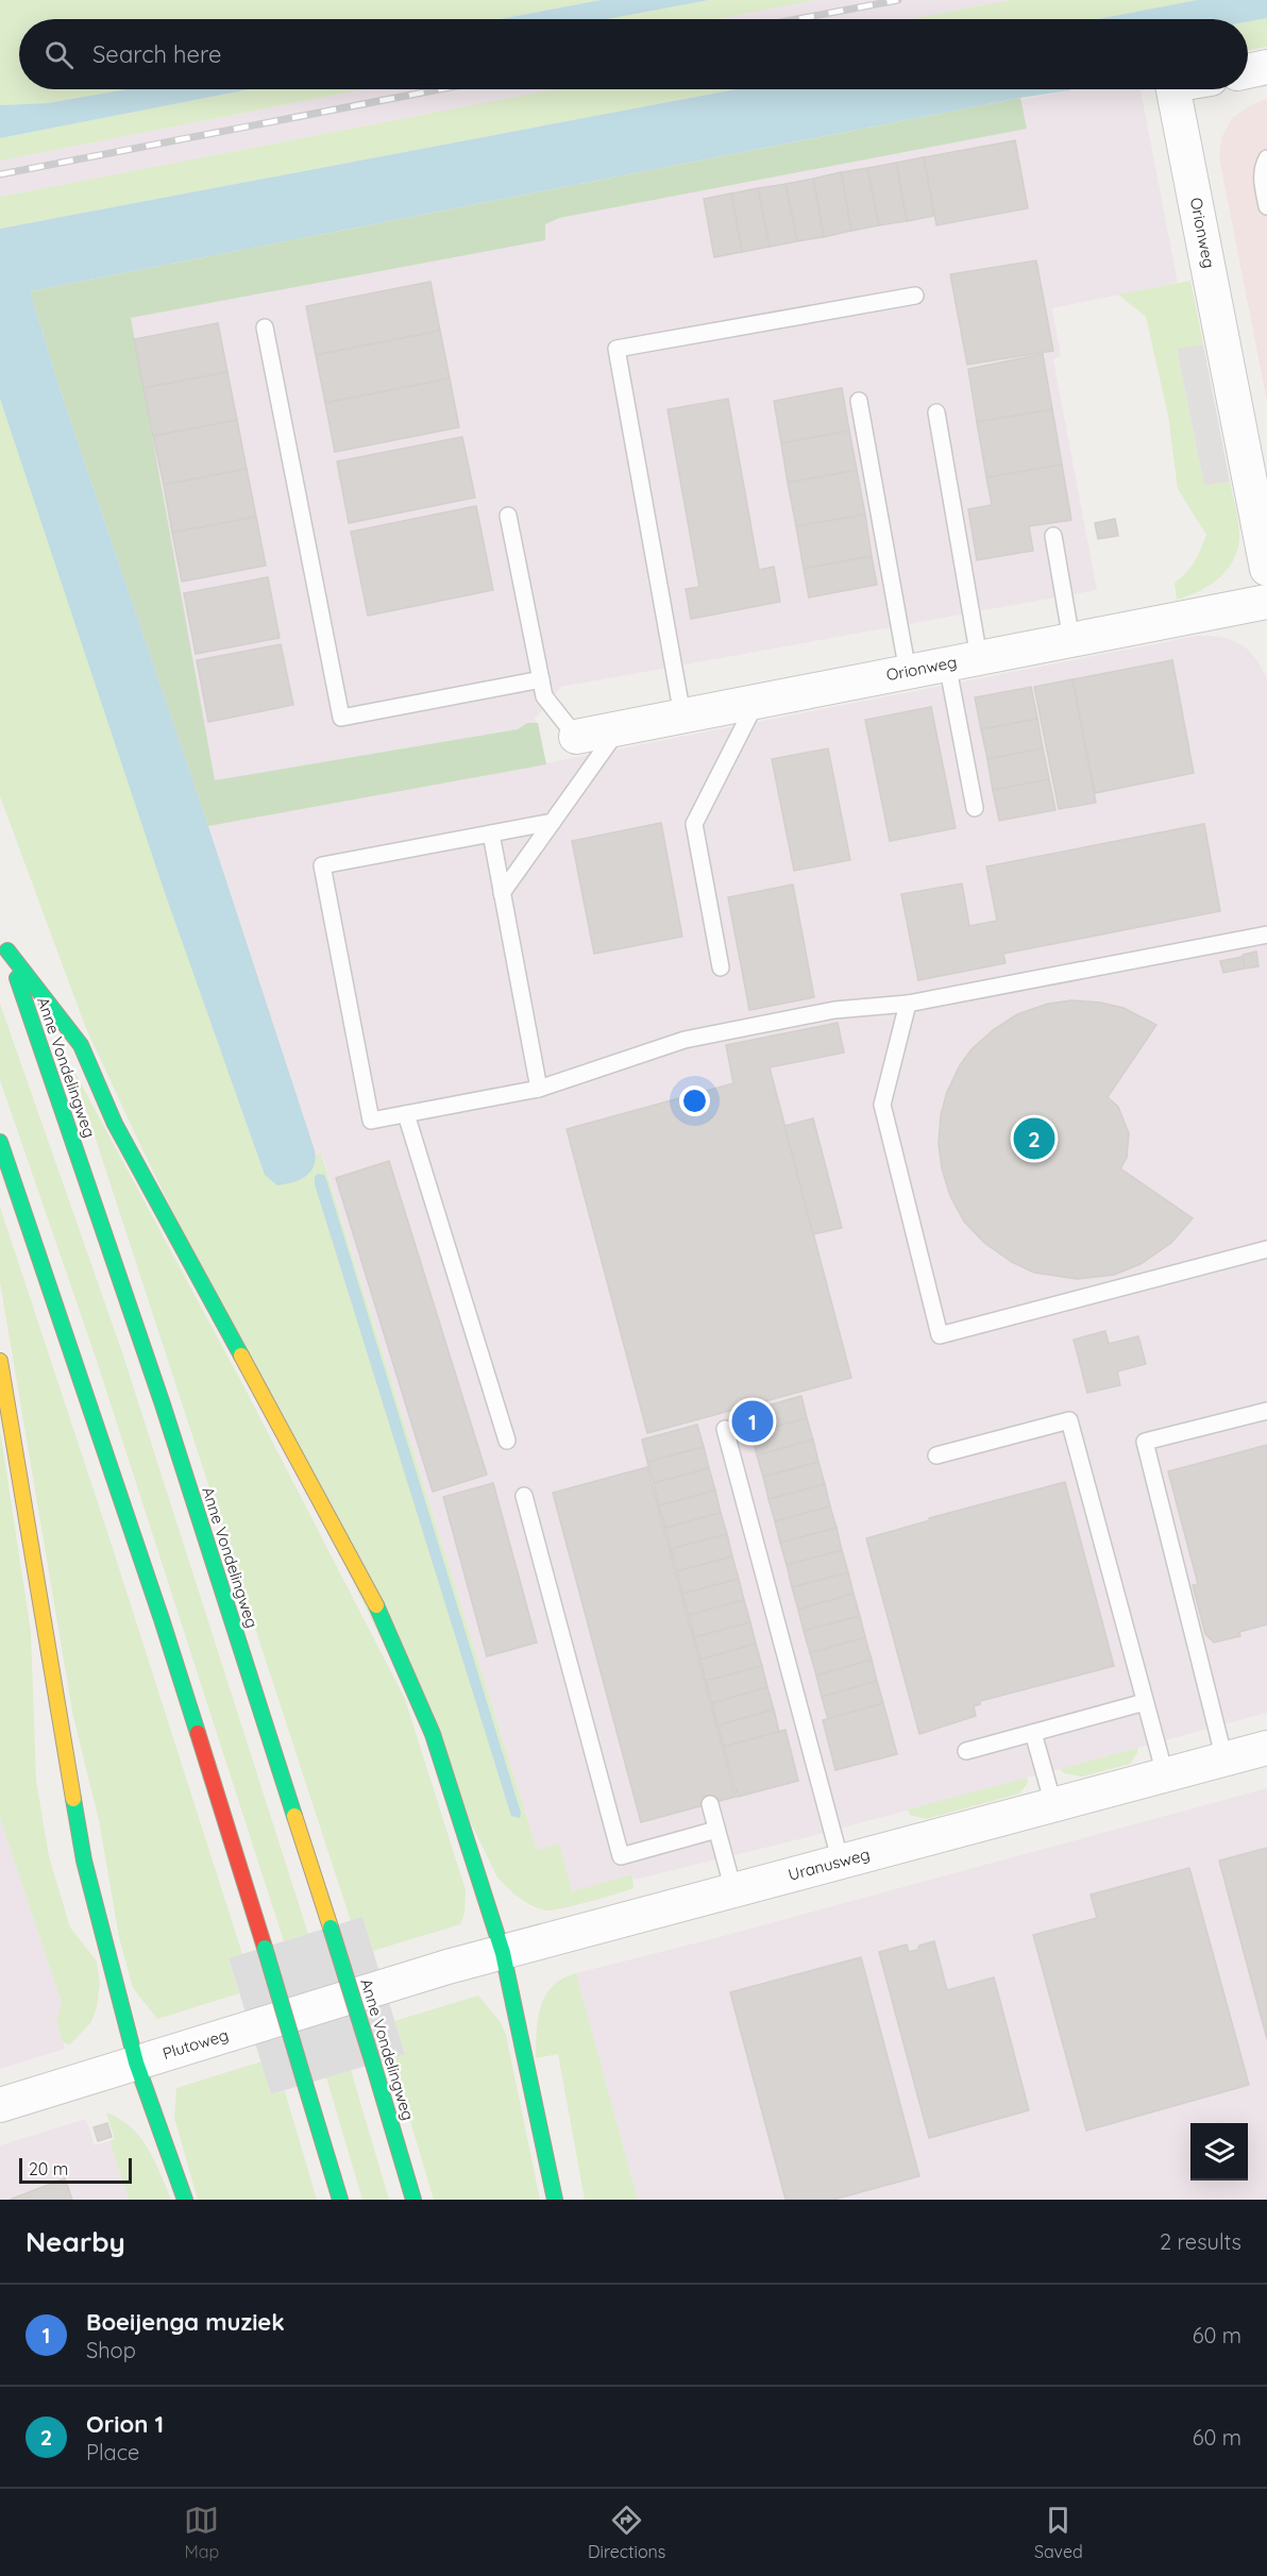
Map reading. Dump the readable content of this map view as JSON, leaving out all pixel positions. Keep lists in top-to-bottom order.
{
  "streets": {
    "main road": ["Anne Vondelingweg"],
    "street": ["Orionweg", "Uranusweg", "Plutoweg"]
  },
  "crossings": [
    ["Anne Vondelingweg", "Uranusweg"],
    ["Uranusweg", "Plutoweg"]
  ],
  "scale_bar": "20 m",
  "page": {
    "search": "Search here",
    "pins": ["2", "1"],
    "scale": "20 m",
    "heading": ["Nearby", "2 results"],
    "list": [
      {
        "mark": "1",
        "name": "Boeijenga muziek",
        "note": "Shop",
        "value": "60 m"
      },
      {
        "mark": "2",
        "name": "Orion 1",
        "note": "Place",
        "value": "60 m"
      }
    ],
    "nav": ["Map", "Directions", "Saved"]
  }
}
